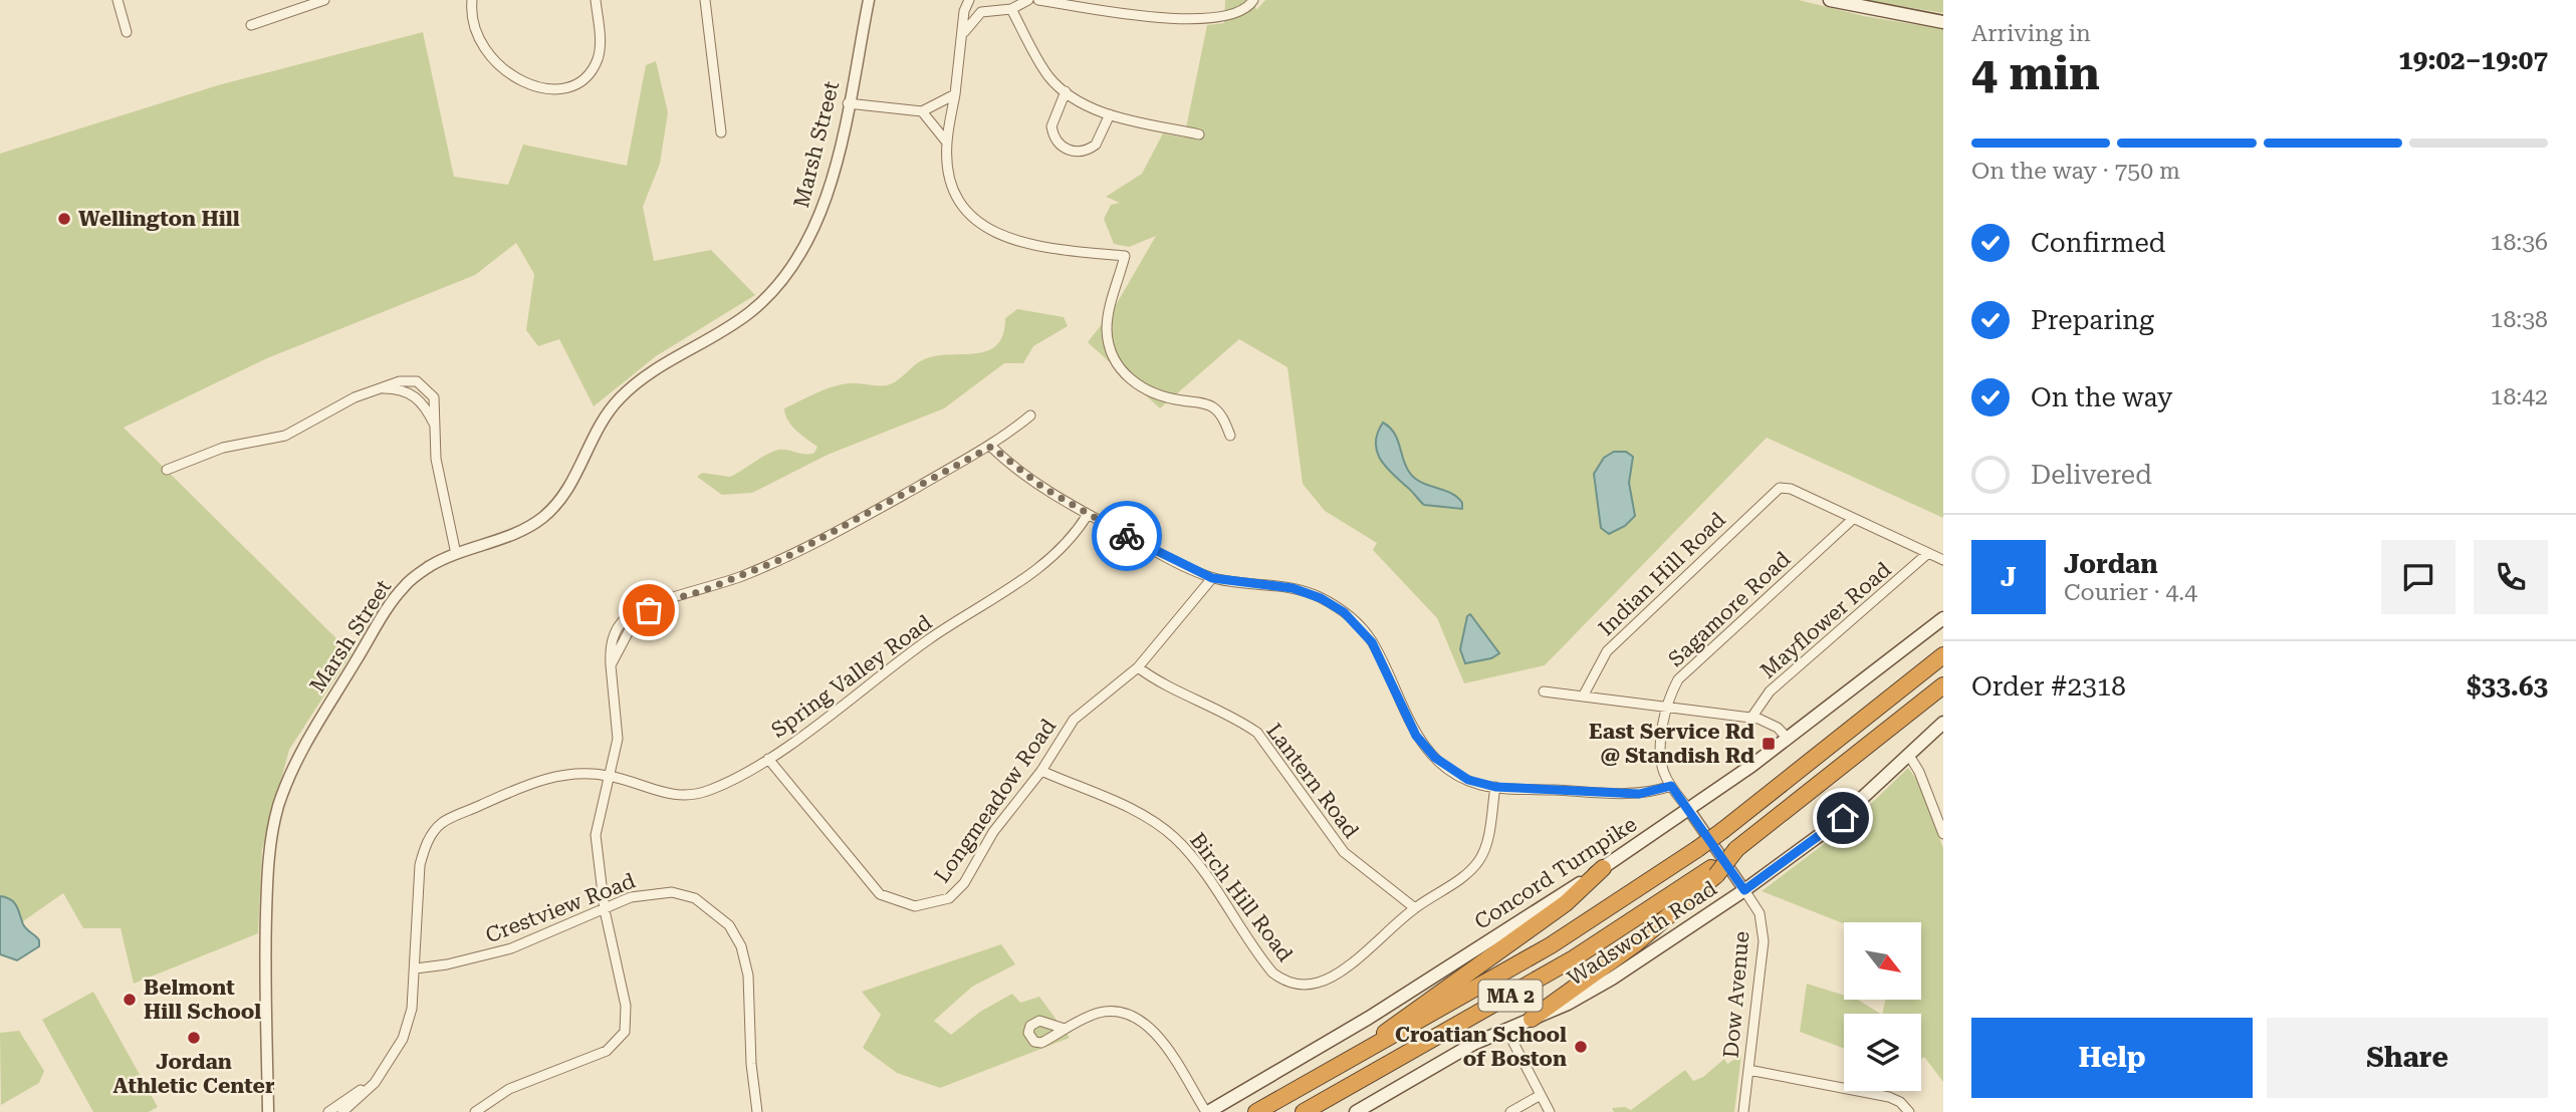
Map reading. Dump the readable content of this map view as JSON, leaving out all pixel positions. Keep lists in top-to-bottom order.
{
  "streets": {
    "highway": ["MA 2"],
    "main road": ["Concord Turnpike", "Wadsworth Road"],
    "street": [
      "Marsh Street",
      "Indian Hill Road",
      "Sagamore Road",
      "Mayflower Road",
      "Spring Valley Road",
      "Lantern Road",
      "Longmeadow Road",
      "Birch Hill Road",
      "Crestview Road",
      "Dow Avenue"
    ]
  },
  "crossings": [
    ["Indian Hill Road", "Sagamore Road"],
    ["Sagamore Road", "Dow Avenue"],
    ["Spring Valley Road", "Longmeadow Road"],
    ["Spring Valley Road", "Crestview Road"],
    ["Lantern Road", "Longmeadow Road"],
    ["Lantern Road", "Birch Hill Road"],
    ["Longmeadow Road", "Birch Hill Road"],
    ["Concord Turnpike", "Dow Avenue"],
    ["Wadsworth Road", "Dow Avenue"]
  ],
  "places": {
    "other": [
      "Wellington Hill",
      "Belmont Hill School",
      "Jordan Athletic Center",
      "Croatian School of Boston"
    ],
    "transit": ["East Service Rd @ Standish Rd"]
  },
  "north": "bottom right",
  "page": {
    "heading": ["4 min", "Arriving in", "19:02–19:07"],
    "panel": [
      "Jordan",
      "Courier · 4.4",
      "Order #2318",
      "$33.63"
    ],
    "bar": "On the way · 750 m",
    "list": [
      ["Confirmed", "18:36"],
      ["Preparing", "18:38"],
      ["On the way", "18:42"],
      "Delivered"
    ],
    "round": "J",
    "buttons": ["Help", "Share"]
  }
}
